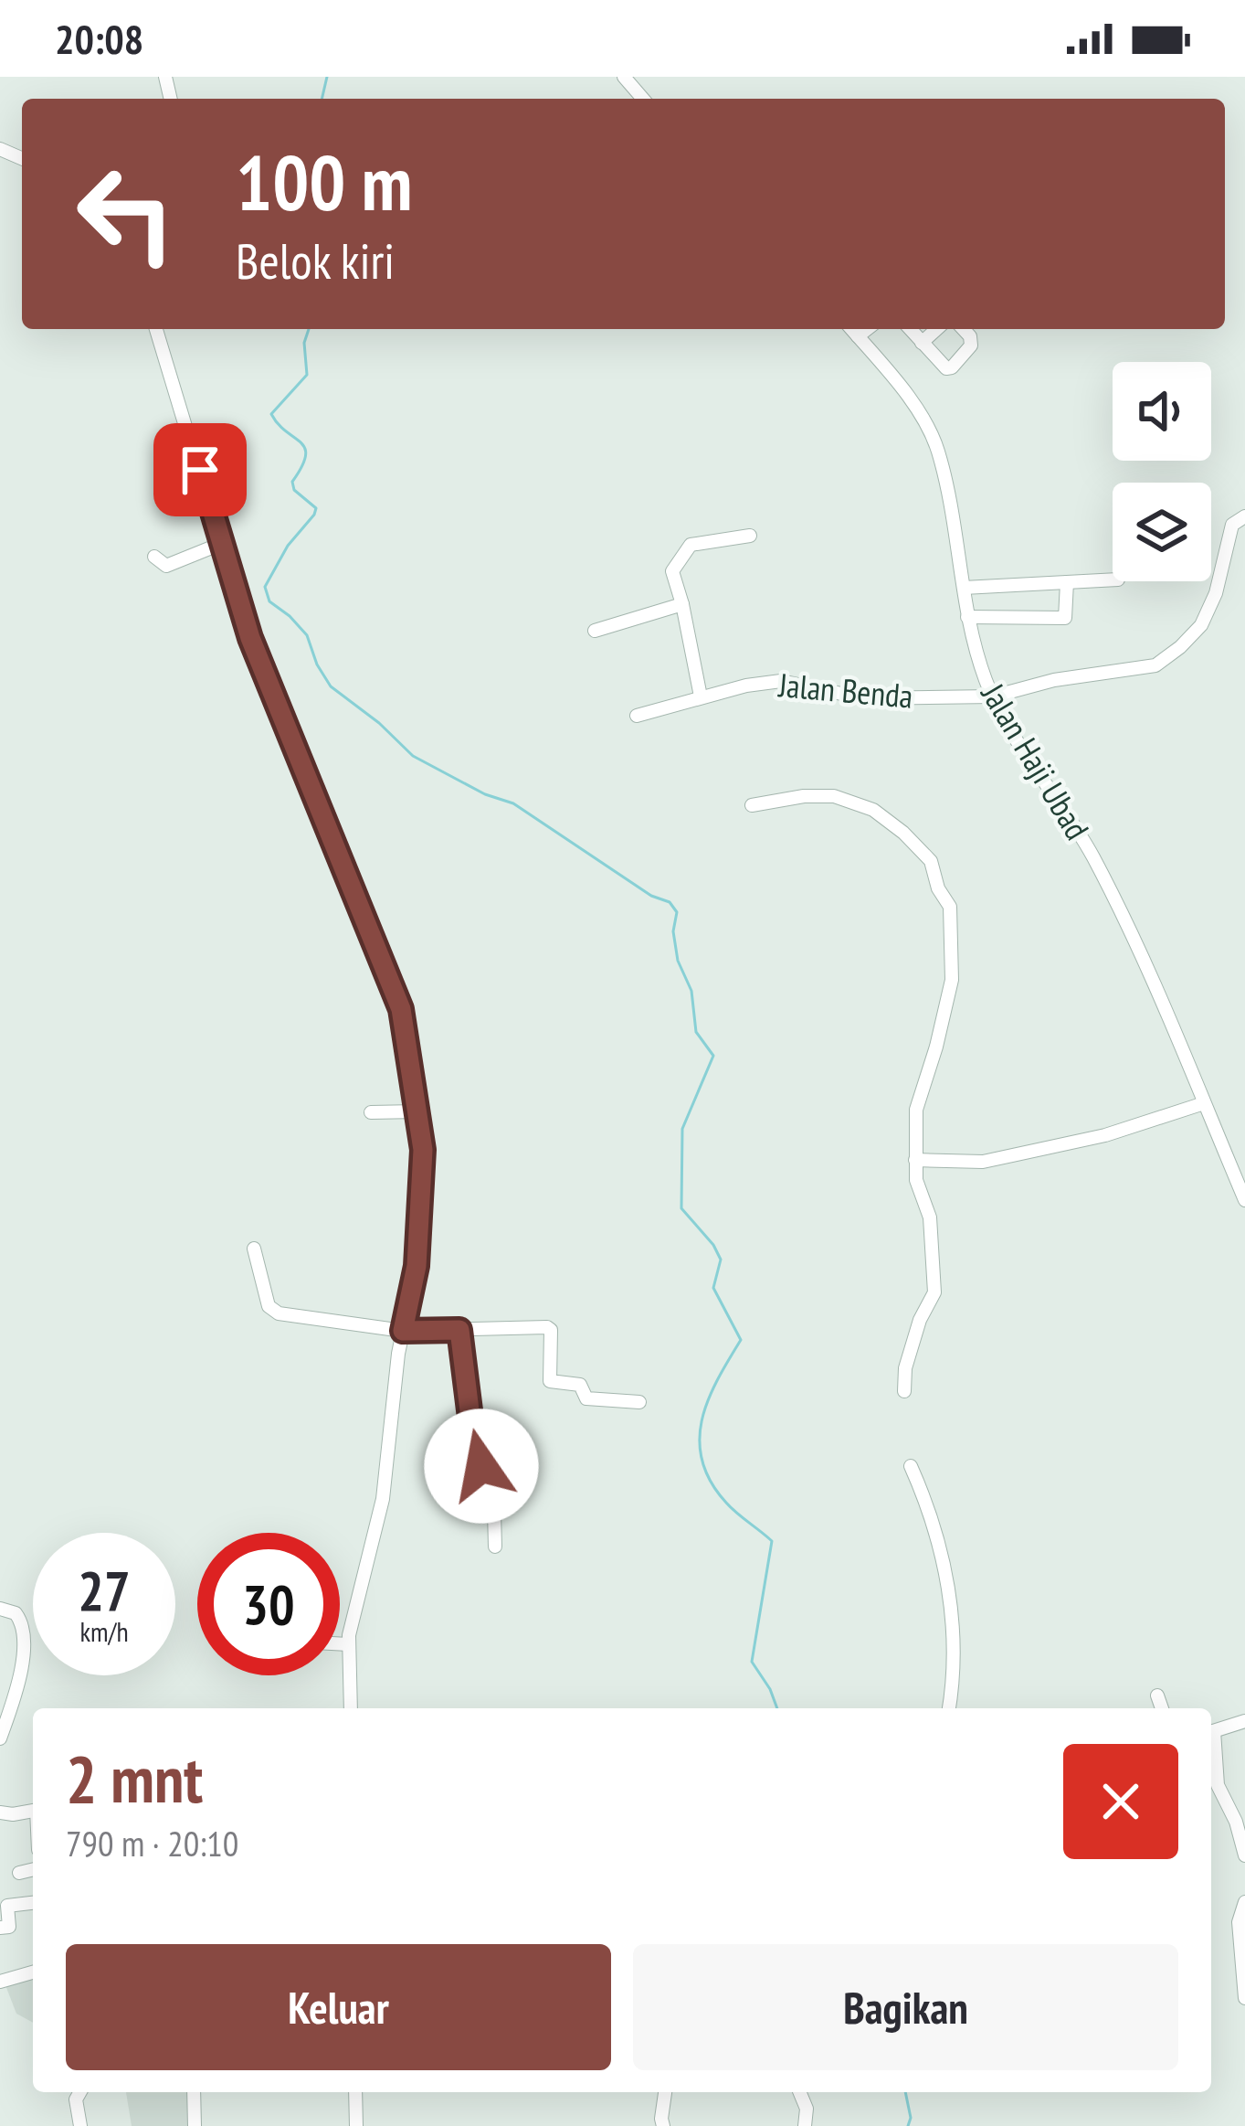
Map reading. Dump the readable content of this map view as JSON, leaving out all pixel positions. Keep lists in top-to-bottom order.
{
  "streets": {
    "street": ["Jalan Benda", "Jalan Haji Ubad"]
  },
  "crossings": [
    ["Jalan Benda", "Jalan Haji Ubad"]
  ],
  "page": {
    "status": "20:08",
    "turn": ["100 m", "Belok kiri"],
    "speed": "27 km/h",
    "limit": "30",
    "heading": ["2 mnt", "790 m · 20:10"],
    "buttons": ["Keluar", "Bagikan"]
  }
}
